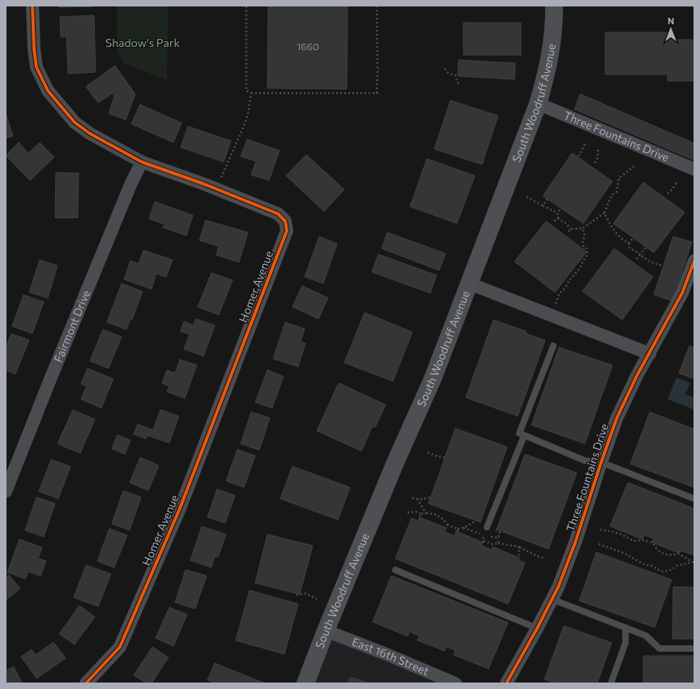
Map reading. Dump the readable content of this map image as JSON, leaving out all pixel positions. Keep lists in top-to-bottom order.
{
  "streets": {
    "main road": ["South Woodruff Avenue"],
    "street": [
      "Three Fountains Drive",
      "Homer Avenue",
      "Fairmont Drive",
      "East 16th Street"
    ]
  },
  "crossings": [
    ["South Woodruff Avenue", "Three Fountains Drive"],
    ["South Woodruff Avenue", "East 16th Street"],
    ["Homer Avenue", "Fairmont Drive"]
  ],
  "parks": ["Shadow's Park"],
  "house_numbers": ["1660"],
  "north": "top"
}
